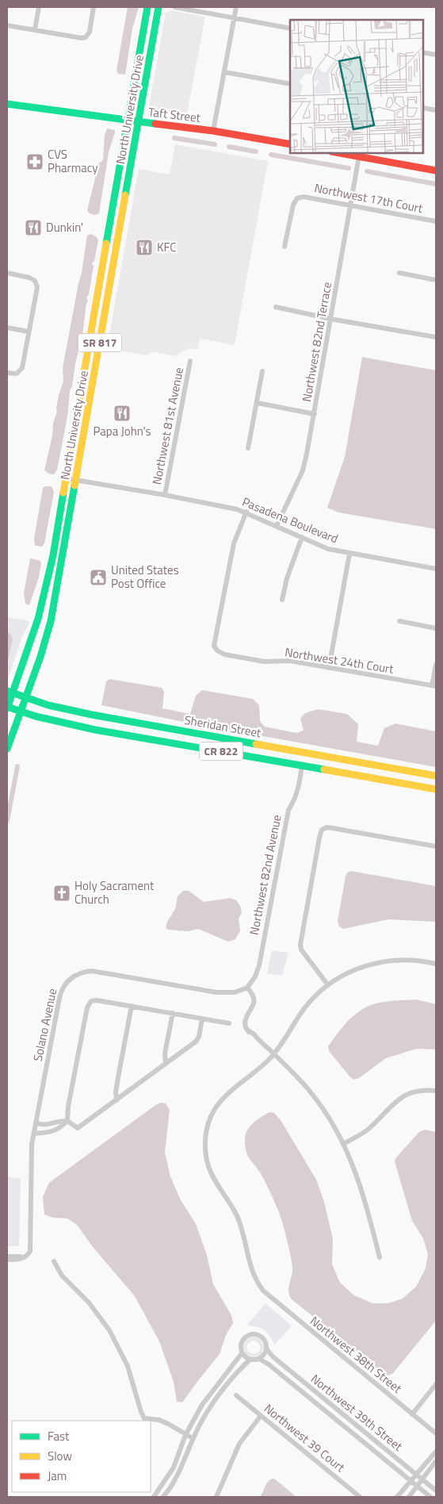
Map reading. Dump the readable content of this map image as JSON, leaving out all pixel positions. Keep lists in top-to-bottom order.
{
  "streets": {
    "main road": [
      "North University Drive",
      "Taft Street",
      "SR 817",
      "Sheridan Street",
      "CR 822"
    ],
    "street": [
      "Northwest 17th Court",
      "Northwest 82nd Terrace",
      "Northwest 81st Avenue",
      "Pasadena Boulevard",
      "Northwest 24th Court",
      "Northwest 82nd Avenue",
      "Solano Avenue",
      "Northwest 38th Street",
      "Northwest 39th Street",
      "Northwest 39 Court"
    ]
  },
  "crossings": [
    ["North University Drive", "Taft Street"],
    ["North University Drive", "Pasadena Boulevard"],
    ["North University Drive", "Sheridan Street"],
    ["Northwest 17th Court", "Northwest 82nd Terrace"],
    ["Northwest 82nd Terrace", "Pasadena Boulevard"],
    ["Northwest 81st Avenue", "Pasadena Boulevard"],
    ["Pasadena Boulevard", "Northwest 24th Court"],
    ["Sheridan Street", "Northwest 82nd Avenue"],
    ["Northwest 82nd Avenue", "Solano Avenue"]
  ],
  "places": {
    "pharmacy": ["CVS Pharmacy"],
    "restaurant": ["Dunkin'", "KFC", "Papa John's"],
    "public building": ["United States Post Office"],
    "church": ["Holy Sacrament Church"]
  },
  "legend": ["Fast", "Slow", "Jam"]
}
